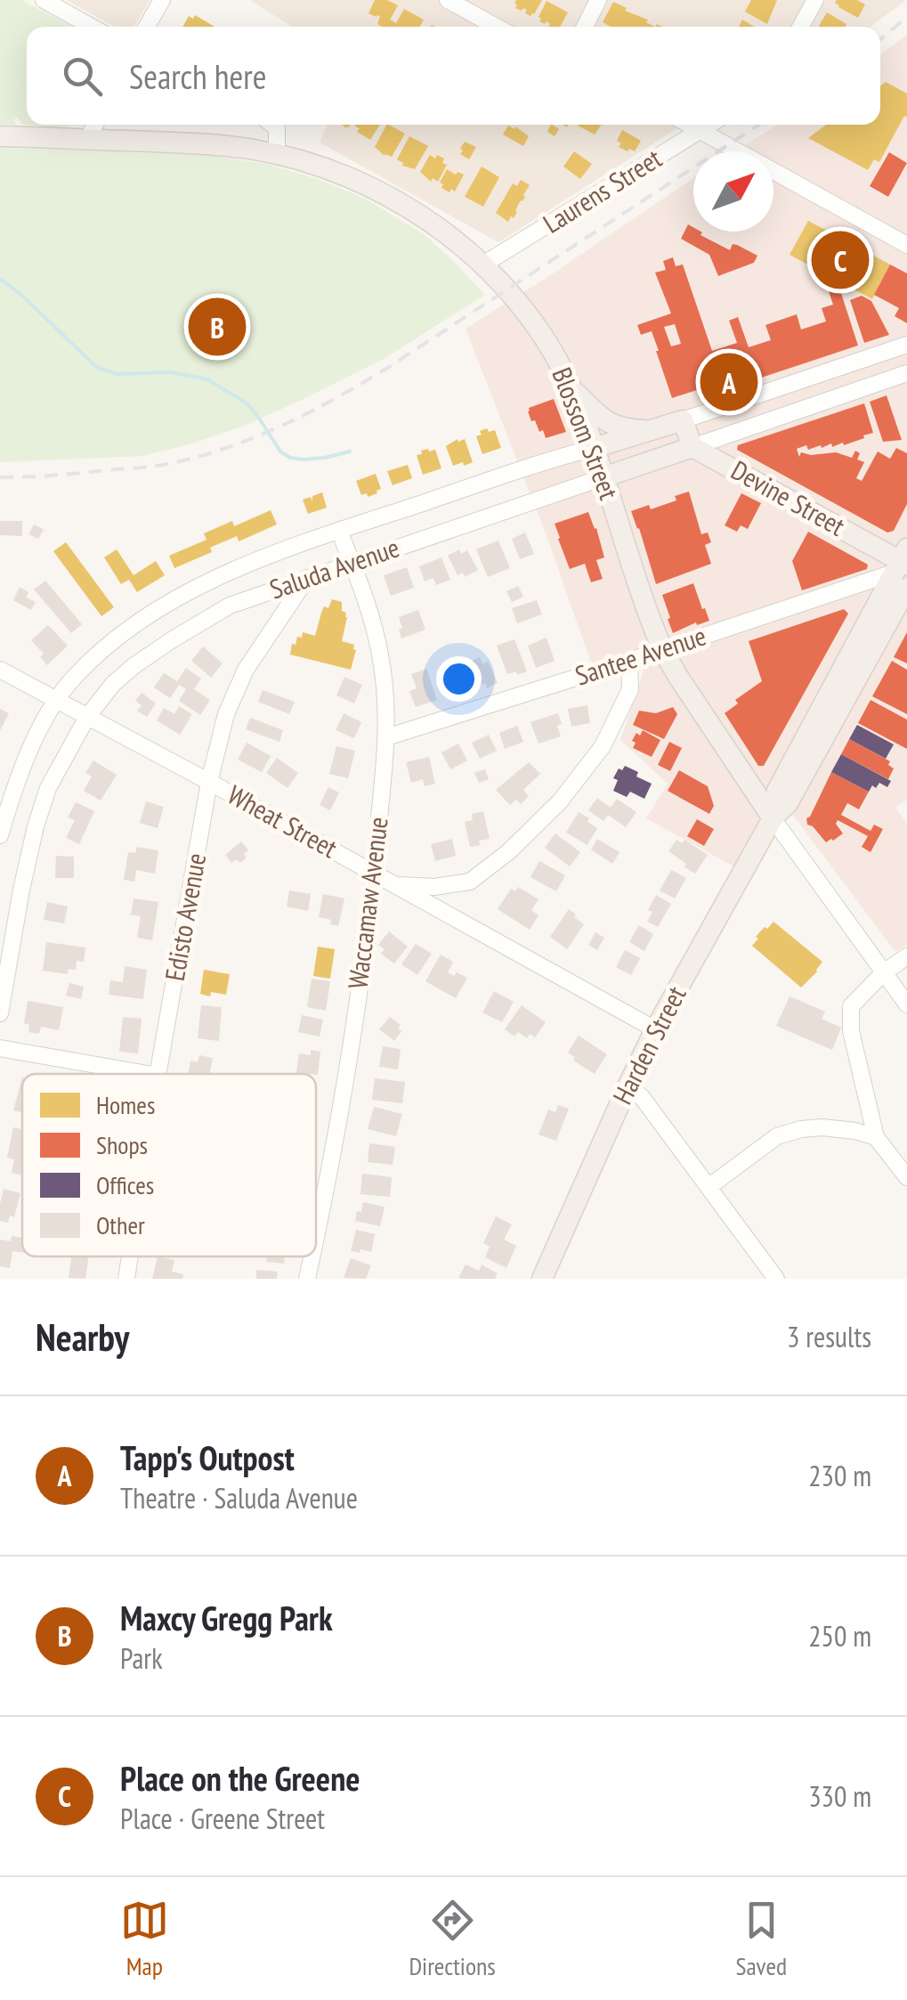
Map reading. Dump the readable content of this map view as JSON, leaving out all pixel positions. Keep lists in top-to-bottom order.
{
  "streets": {
    "main road": [
      "Blossom Street",
      "Devine Street",
      "Saluda Avenue",
      "Harden Street"
    ],
    "street": [
      "Laurens Street",
      "Santee Avenue",
      "Wheat Street",
      "Waccamaw Avenue",
      "Edisto Avenue"
    ]
  },
  "crossings": [
    ["Laurens Street", "Blossom Street"],
    ["Blossom Street", "Saluda Avenue"],
    ["Blossom Street", "Santee Avenue"],
    ["Blossom Street", "Harden Street"],
    ["Devine Street", "Saluda Avenue"],
    ["Devine Street", "Santee Avenue"],
    ["Devine Street", "Harden Street"],
    ["Saluda Avenue", "Wheat Street"],
    ["Saluda Avenue", "Waccamaw Avenue"],
    ["Saluda Avenue", "Edisto Avenue"],
    ["Santee Avenue", "Waccamaw Avenue"],
    ["Santee Avenue", "Harden Street"],
    ["Wheat Street", "Waccamaw Avenue"],
    ["Wheat Street", "Edisto Avenue"],
    ["Wheat Street", "Harden Street"]
  ],
  "legend": [
    "Homes",
    "Shops",
    "Offices",
    "Other"
  ],
  "north": "top right",
  "page": {
    "search": "Search here",
    "pins": ["C", "B", "A"],
    "heading": ["Nearby", "3 results"],
    "list": [
      {
        "mark": "A",
        "name": "Tapp's Outpost",
        "note": "Theatre · Saluda Avenue",
        "value": "230 m"
      },
      {
        "mark": "B",
        "name": "Maxcy Gregg Park",
        "note": "Park",
        "value": "250 m"
      },
      {
        "mark": "C",
        "name": "Place on the Greene",
        "note": "Place · Greene Street",
        "value": "330 m"
      }
    ],
    "nav": ["Map", "Directions", "Saved"]
  }
}
